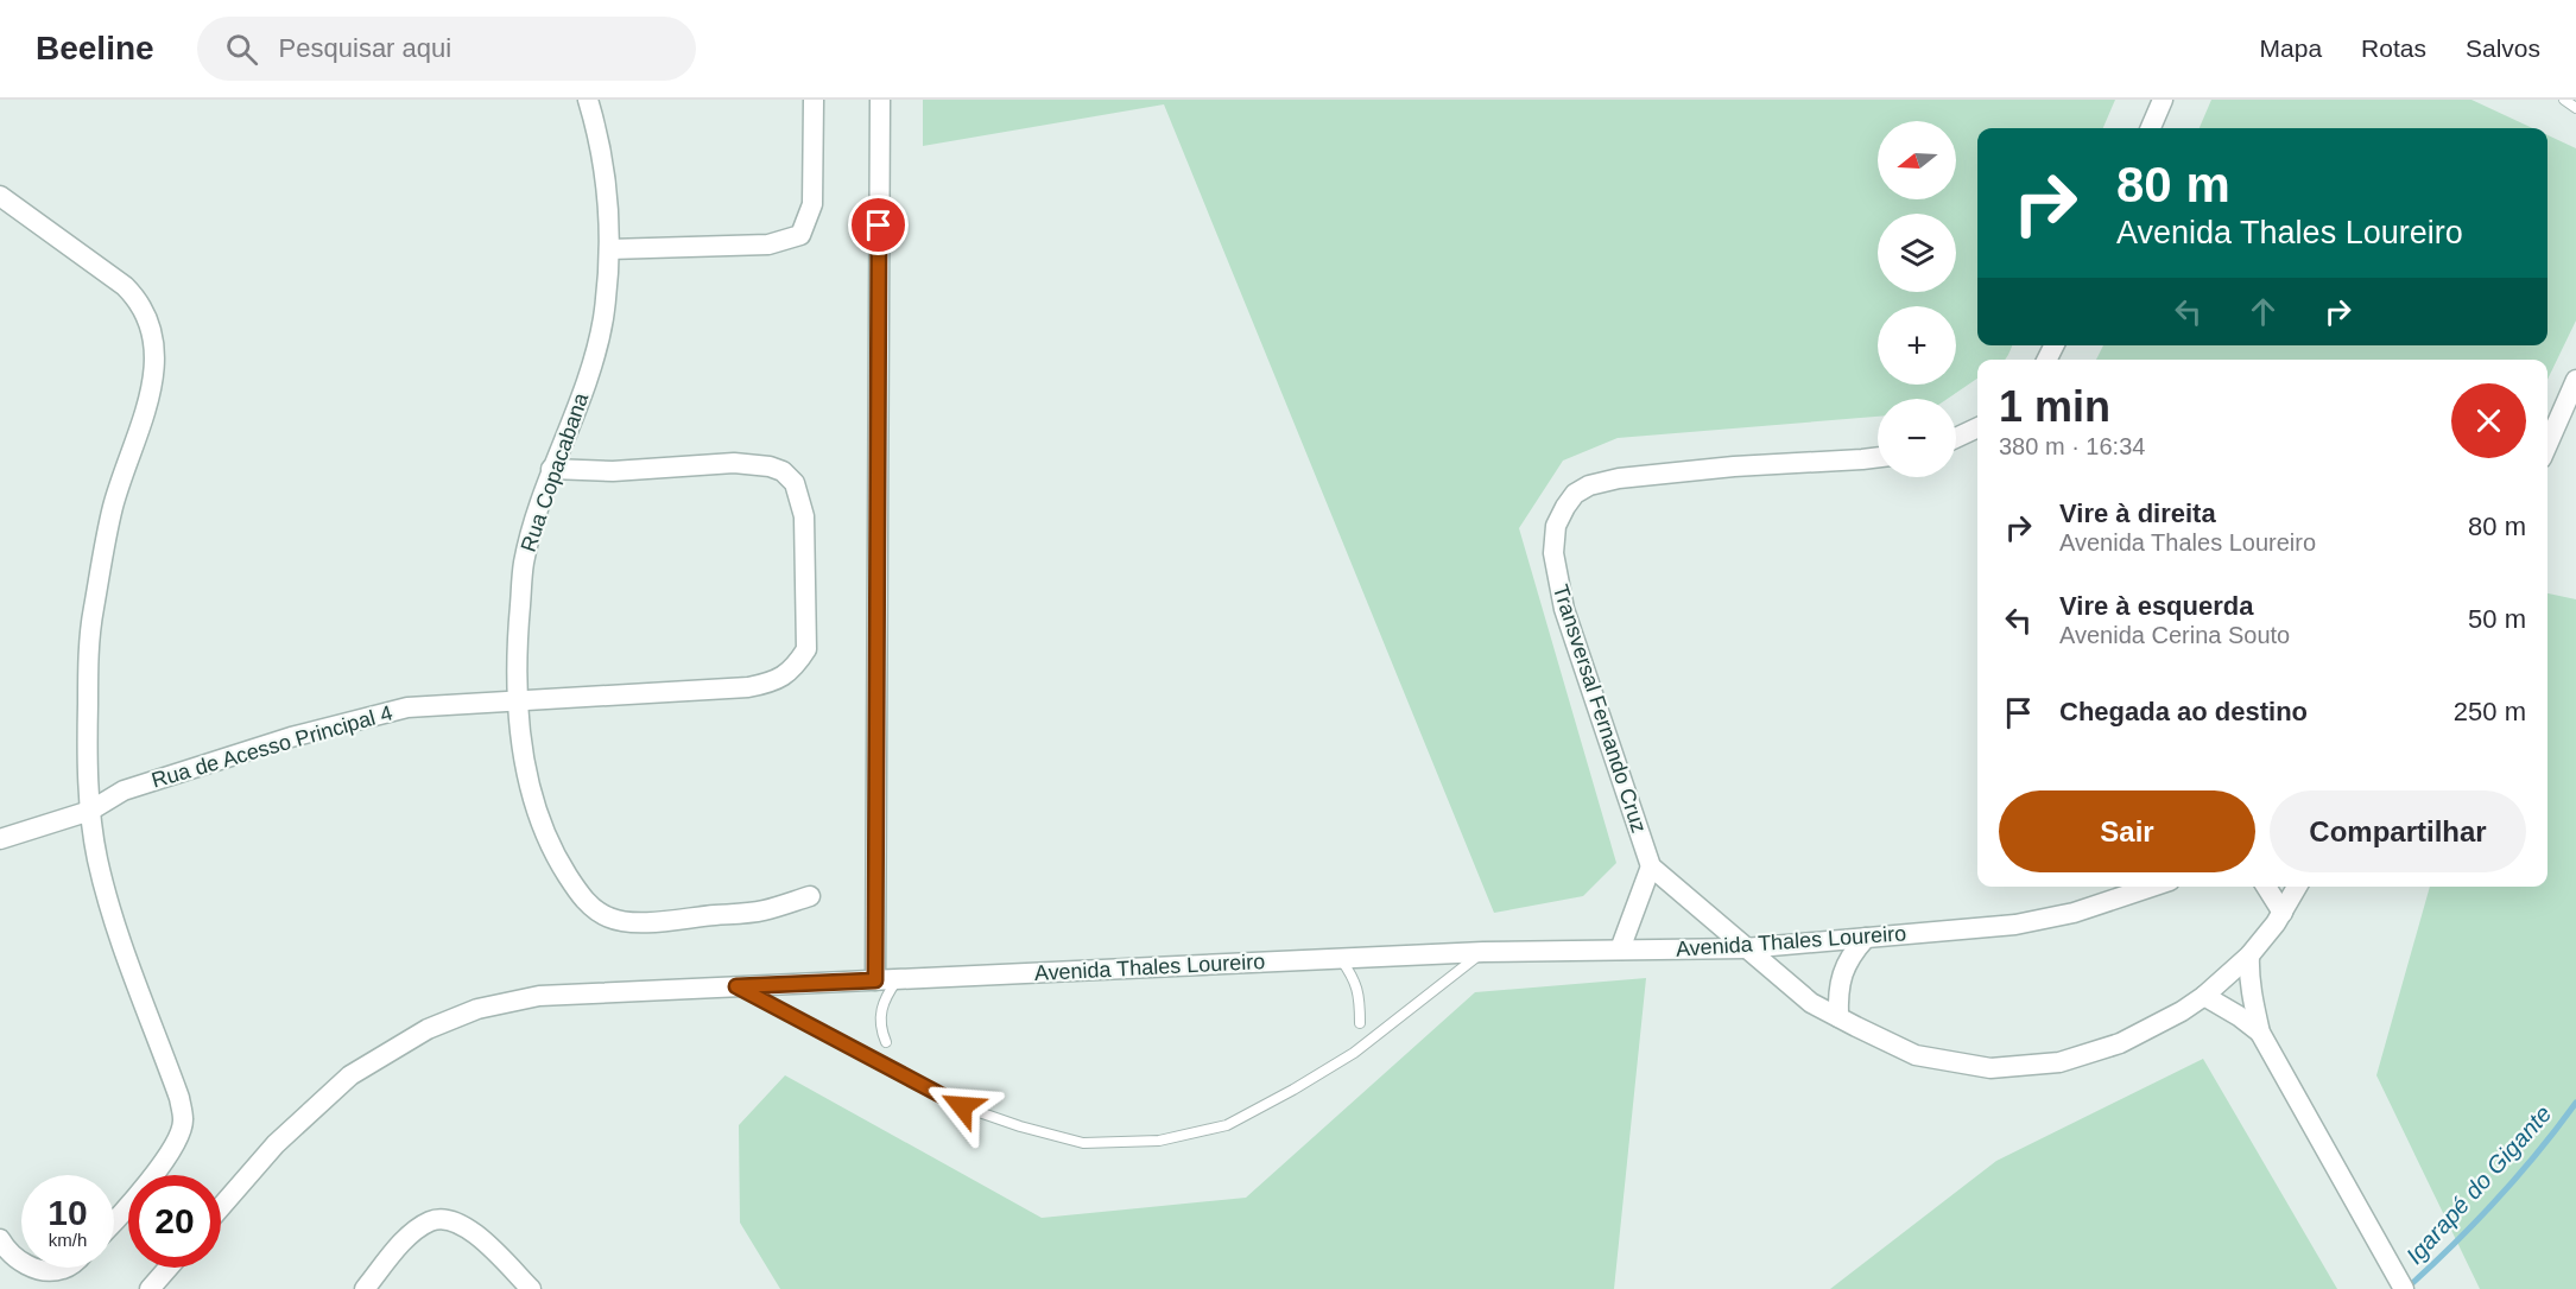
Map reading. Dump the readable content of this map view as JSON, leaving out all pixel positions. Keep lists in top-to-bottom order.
{
  "streets": {
    "street": [
      "Rua Copacabana",
      "Transversal Fernando Cruz",
      "Rua de Acesso Principal 4",
      "Avenida Thales Loureiro"
    ]
  },
  "crossings": [
    ["Rua Copacabana", "Rua de Acesso Principal 4"],
    ["Transversal Fernando Cruz", "Avenida Thales Loureiro"]
  ],
  "water": ["Igarapé do Gigante"],
  "north": "left",
  "page": {
    "header": "Beeline",
    "search": "Pesquisar aqui",
    "nav": ["Mapa", "Rotas", "Salvos"],
    "map_buttons": ["+", "−"],
    "turn": ["80 m", "Avenida Thales Loureiro"],
    "heading": ["1 min", "380 m · 16:34"],
    "list": [
      {
        "name": "Vire à direita",
        "note": "Avenida Thales Loureiro",
        "value": "80 m"
      },
      {
        "name": "Vire à esquerda",
        "note": "Avenida Cerina Souto",
        "value": "50 m"
      },
      {
        "name": "Chegada ao destino",
        "value": "250 m"
      }
    ],
    "buttons": ["Sair", "Compartilhar"],
    "speed": "10 km/h",
    "limit": "20"
  }
}
